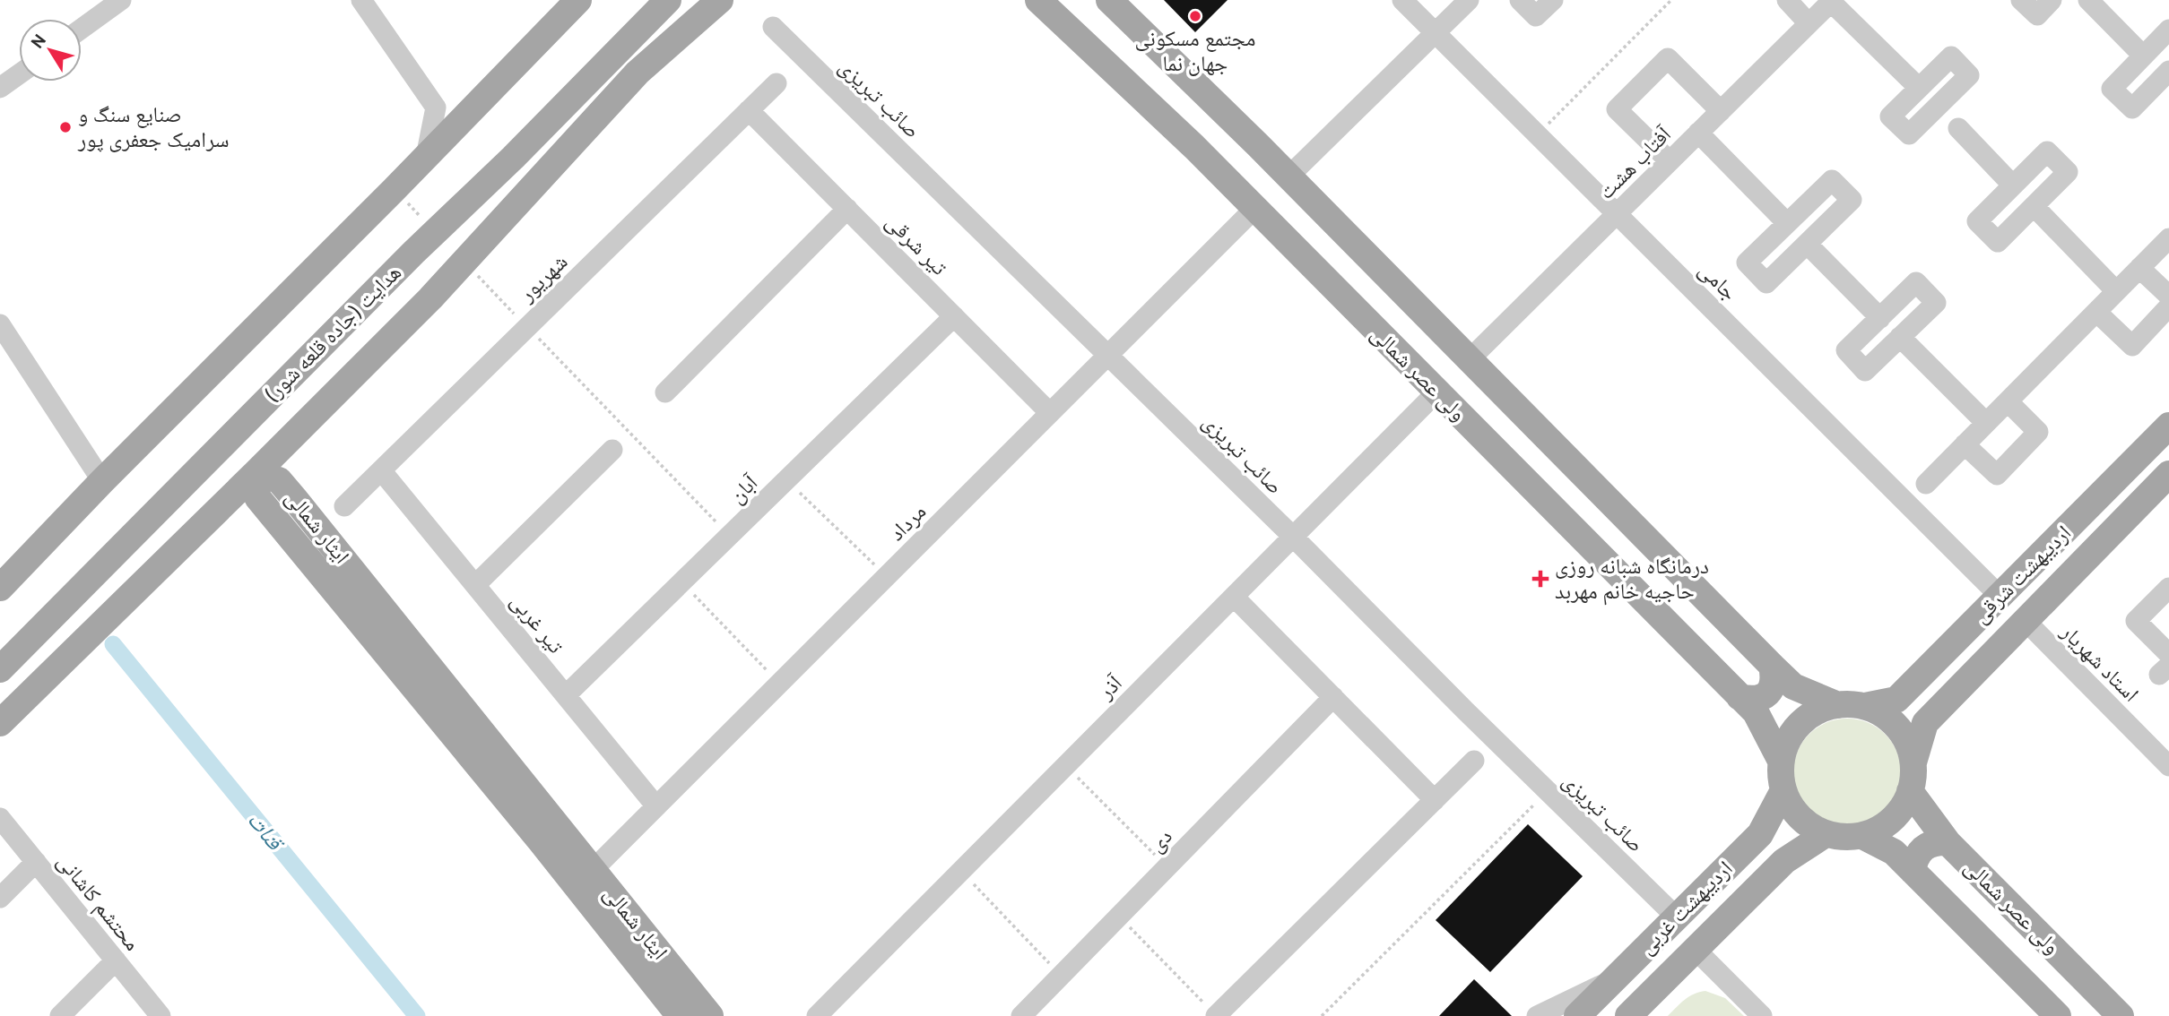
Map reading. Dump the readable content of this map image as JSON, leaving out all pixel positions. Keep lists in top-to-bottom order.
{
  "streets": {
    "main road": [
      "هدایت (جاده قلعه شور)",
      "ولی عصر شمالی",
      "ایثار شمالی",
      "اردیبهشت شرقی",
      "اردیبهشت غربی"
    ],
    "street": [
      "صائب تبریزی",
      "آفتاب هشت",
      "تیر شرقی",
      "شهریور",
      "جامی",
      "آبان",
      "مرداد",
      "تیر غربی",
      "استاد شهریار",
      "آذر",
      "دی",
      "محتشم کاشانی"
    ]
  },
  "crossings": [
    ["صائب تبریزی", "مرداد"],
    ["صائب تبریزی", "آذر"],
    ["صائب تبریزی", "اردیبهشت غربی"],
    ["آفتاب هشت", "جامی"],
    ["تیر شرقی", "شهریور"],
    ["تیر شرقی", "آبان"],
    ["تیر شرقی", "مرداد"],
    ["شهریور", "تیر غربی"],
    ["جامی", "اردیبهشت شرقی"],
    ["ولی عصر شمالی", "مرداد"],
    ["ولی عصر شمالی", "اردیبهشت شرقی"],
    ["ولی عصر شمالی", "آذر"],
    ["ولی عصر شمالی", "اردیبهشت غربی"],
    ["آبان", "تیر غربی"],
    ["مرداد", "ایثار شمالی"],
    ["مرداد", "تیر غربی"],
    ["اردیبهشت شرقی", "استاد شهریار"],
    ["اردیبهشت شرقی", "اردیبهشت غربی"]
  ],
  "water": ["قنات"],
  "places": {
    "other": ["مجتمع مسکونی جهان نما", "صنایع سنگ و سرامیک جعفری پور"],
    "health": ["درمانگاه شبانه‌ روزی حاجیه‌ خانم مهربد"]
  },
  "north": "top left"
}
